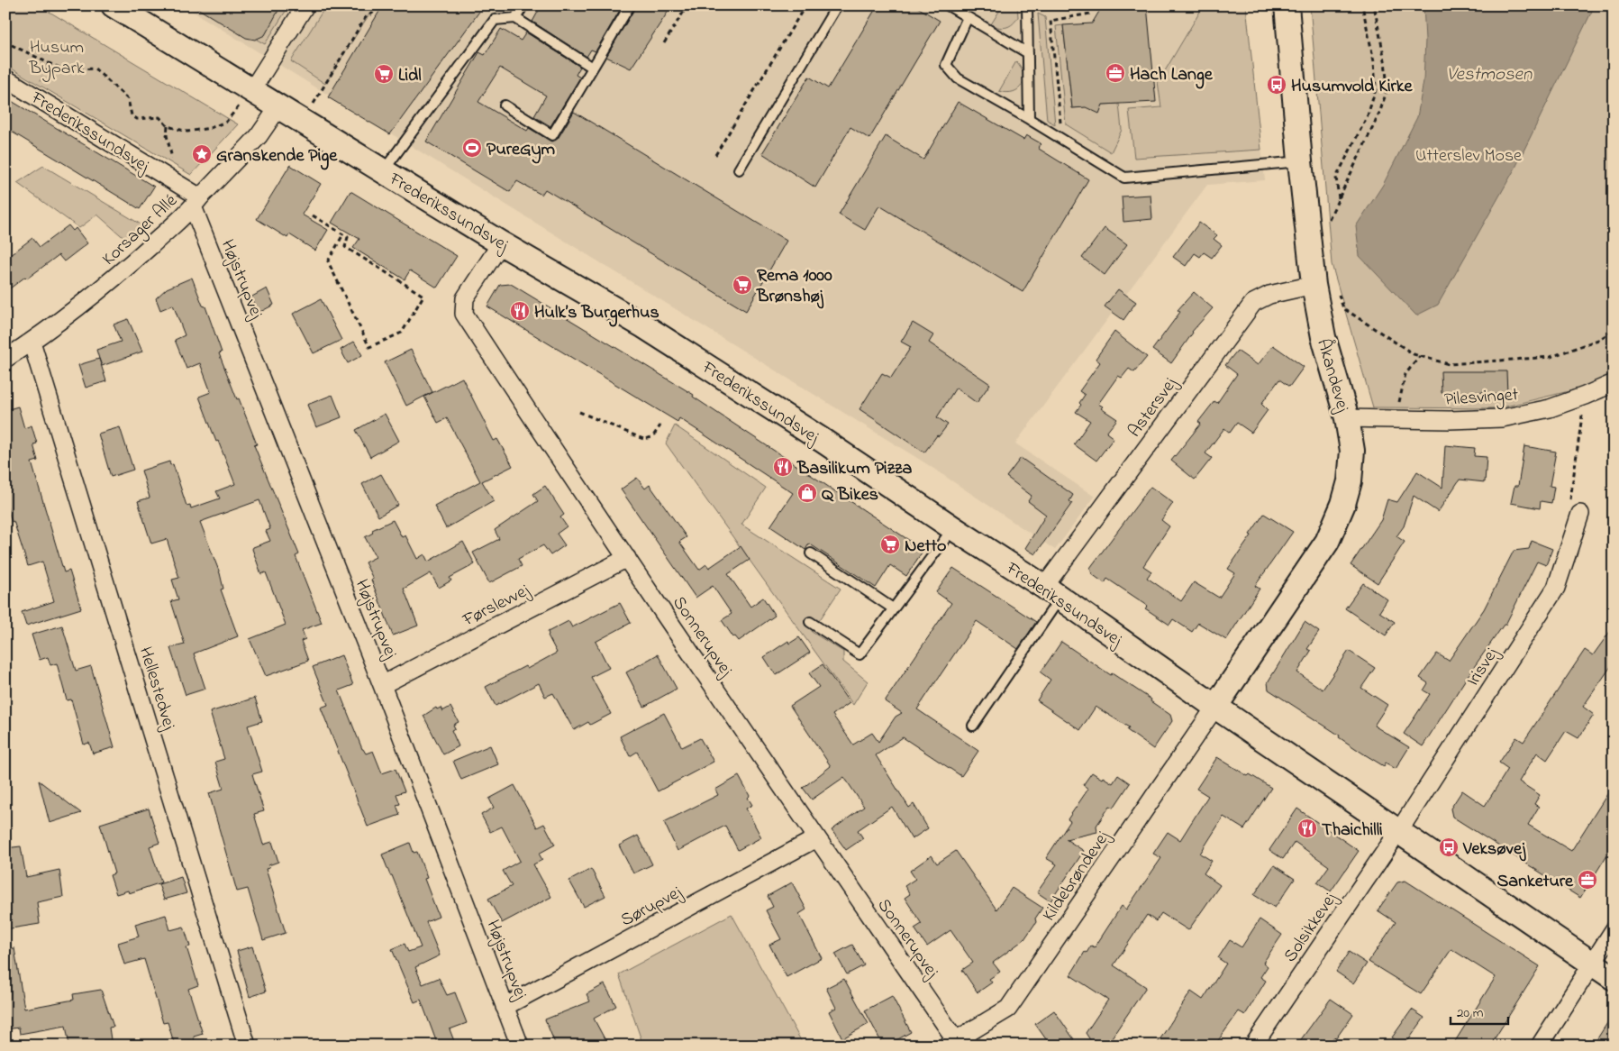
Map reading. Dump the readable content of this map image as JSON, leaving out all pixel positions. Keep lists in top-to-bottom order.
{
  "streets": {
    "main road": ["Frederikssundsvej", "Åkandevej"],
    "street": [
      "Korsager Allé",
      "Højstrupvej",
      "Pilesvinget",
      "Astersvej",
      "Førslevvej",
      "Sonnerupvej",
      "Irisvej",
      "Hellestedvej",
      "Kildebrøndevej",
      "Sørupvej",
      "Solsikkevej"
    ]
  },
  "crossings": [
    ["Frederikssundsvej", "Korsager Allé"],
    ["Frederikssundsvej", "Højstrupvej"],
    ["Frederikssundsvej", "Åkandevej"],
    ["Frederikssundsvej", "Astersvej"],
    ["Frederikssundsvej", "Sonnerupvej"],
    ["Frederikssundsvej", "Irisvej"],
    ["Frederikssundsvej", "Kildebrøndevej"],
    ["Frederikssundsvej", "Solsikkevej"],
    ["Korsager Allé", "Højstrupvej"],
    ["Korsager Allé", "Hellestedvej"],
    ["Højstrupvej", "Førslevvej"],
    ["Højstrupvej", "Sørupvej"],
    ["Åkandevej", "Pilesvinget"],
    ["Åkandevej", "Astersvej"],
    ["Åkandevej", "Kildebrøndevej"],
    ["Førslevvej", "Sonnerupvej"],
    ["Sonnerupvej", "Kildebrøndevej"],
    ["Sonnerupvej", "Sørupvej"],
    ["Irisvej", "Solsikkevej"]
  ],
  "water": ["Vestmosen"],
  "parks": ["Husum Bypark", "Utterslev Mose"],
  "places": {
    "office": ["Hach Lange", "Sanketure"],
    "supermarket": ["Lidl", "Rema 1000 Brønshøj", "Netto"],
    "bus stop": ["Husumvold Kirke", "Veksøvej"],
    "sports": ["PureGym"],
    "place": ["Granskende Pige"],
    "restaurant": ["Hulk’s Burgerhus", "Basilikum Pizza", "Thaichilli"],
    "shop": ["Q Bikes"]
  },
  "scale_bar": "20 m"
}
